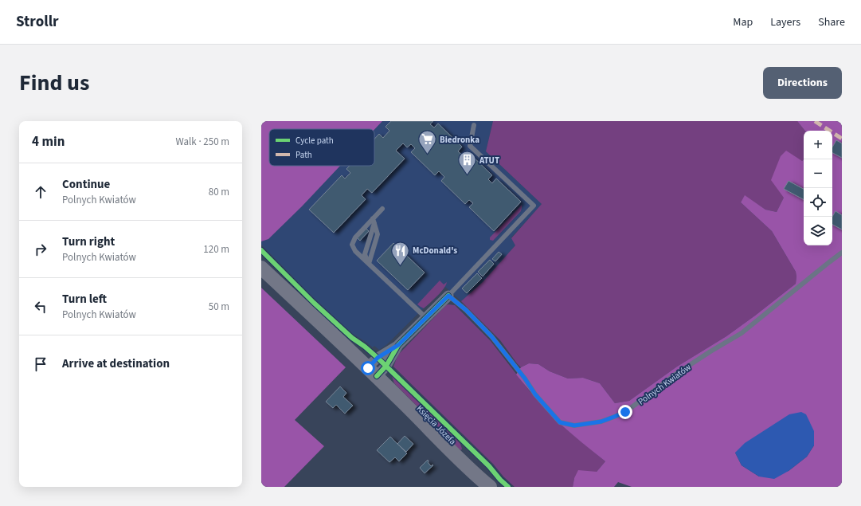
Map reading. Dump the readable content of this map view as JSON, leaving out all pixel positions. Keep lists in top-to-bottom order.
{
  "streets": {
    "main road": ["Księcia Józefa"],
    "lane": ["Polnych Kwiatów"]
  },
  "places": {
    "supermarket": ["Biedronka"],
    "building": ["ATUT"],
    "restaurant": ["McDonald's"]
  },
  "legend": ["Cycle path", "Path"],
  "page": {
    "header": "Strollr",
    "nav": ["Map", "Layers", "Share"],
    "title": "Find us",
    "buttons": "Directions",
    "heading": ["4 min", "Walk · 250 m"],
    "map_buttons": ["+", "−"],
    "list": [
      ["Continue", "Polnych Kwiatów", "80 m"],
      ["Turn right", "Polnych Kwiatów", "120 m"],
      ["Turn left", "Polnych Kwiatów", "50 m"],
      "Arrive at destination"
    ]
  }
}
